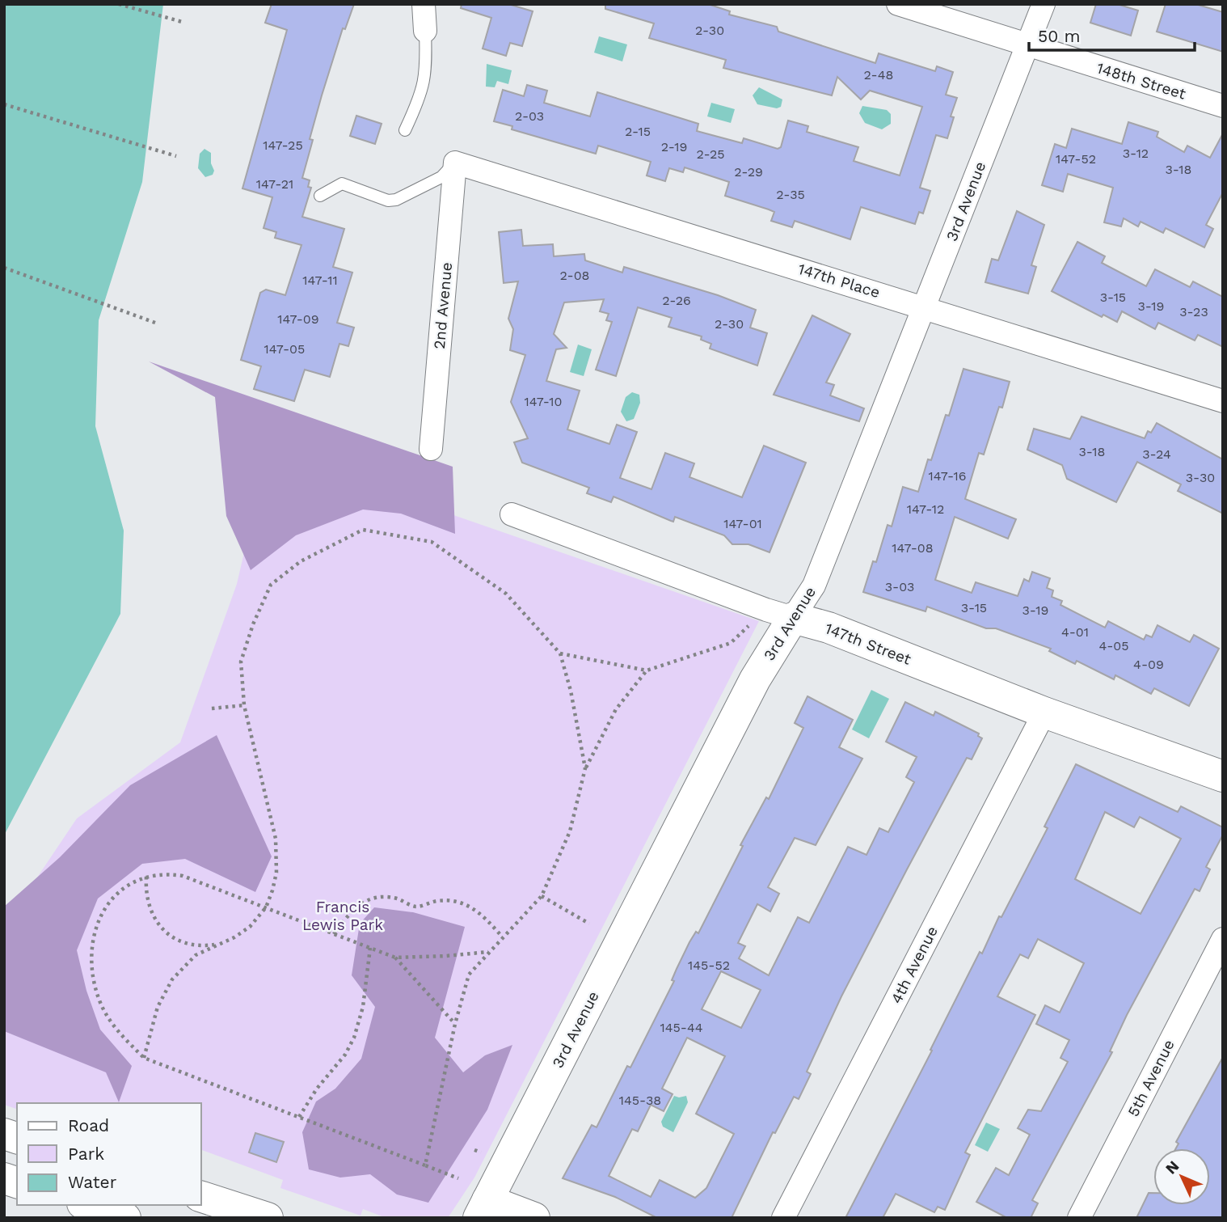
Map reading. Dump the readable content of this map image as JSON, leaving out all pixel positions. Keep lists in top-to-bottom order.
{
  "streets": {
    "main road": ["3rd Avenue", "147th Street"],
    "street": [
      "148th Street",
      "147th Place",
      "2nd Avenue",
      "4th Avenue",
      "5th Avenue"
    ]
  },
  "crossings": [
    ["148th Street", "3rd Avenue"],
    ["3rd Avenue", "147th Place"],
    ["3rd Avenue", "147th Street"],
    ["147th Place", "2nd Avenue"],
    ["147th Street", "4th Avenue"]
  ],
  "parks": ["Francis Lewis Park"],
  "house_numbers": [
    "2-30",
    "2-48",
    "2-03",
    "2-15",
    "147-25",
    "2-19",
    "3-12",
    "2-25",
    "147-52",
    "3-18",
    "2-29",
    "147-21",
    "2-35",
    "2-08",
    "147-11",
    "3-15",
    "2-26",
    "3-19",
    "3-23",
    "147-09",
    "2-30",
    "147-05",
    "147-10",
    "3-18",
    "3-24",
    "147-16",
    "3-30",
    "147-12",
    "147-01",
    "147-08",
    "3-03",
    "3-15",
    "3-19",
    "4-01",
    "4-05",
    "4-09",
    "145-52",
    "145-44",
    "145-38"
  ],
  "legend": ["Road", "Park", "Water"],
  "scale_bar": "50 m",
  "north": "top left"
}
